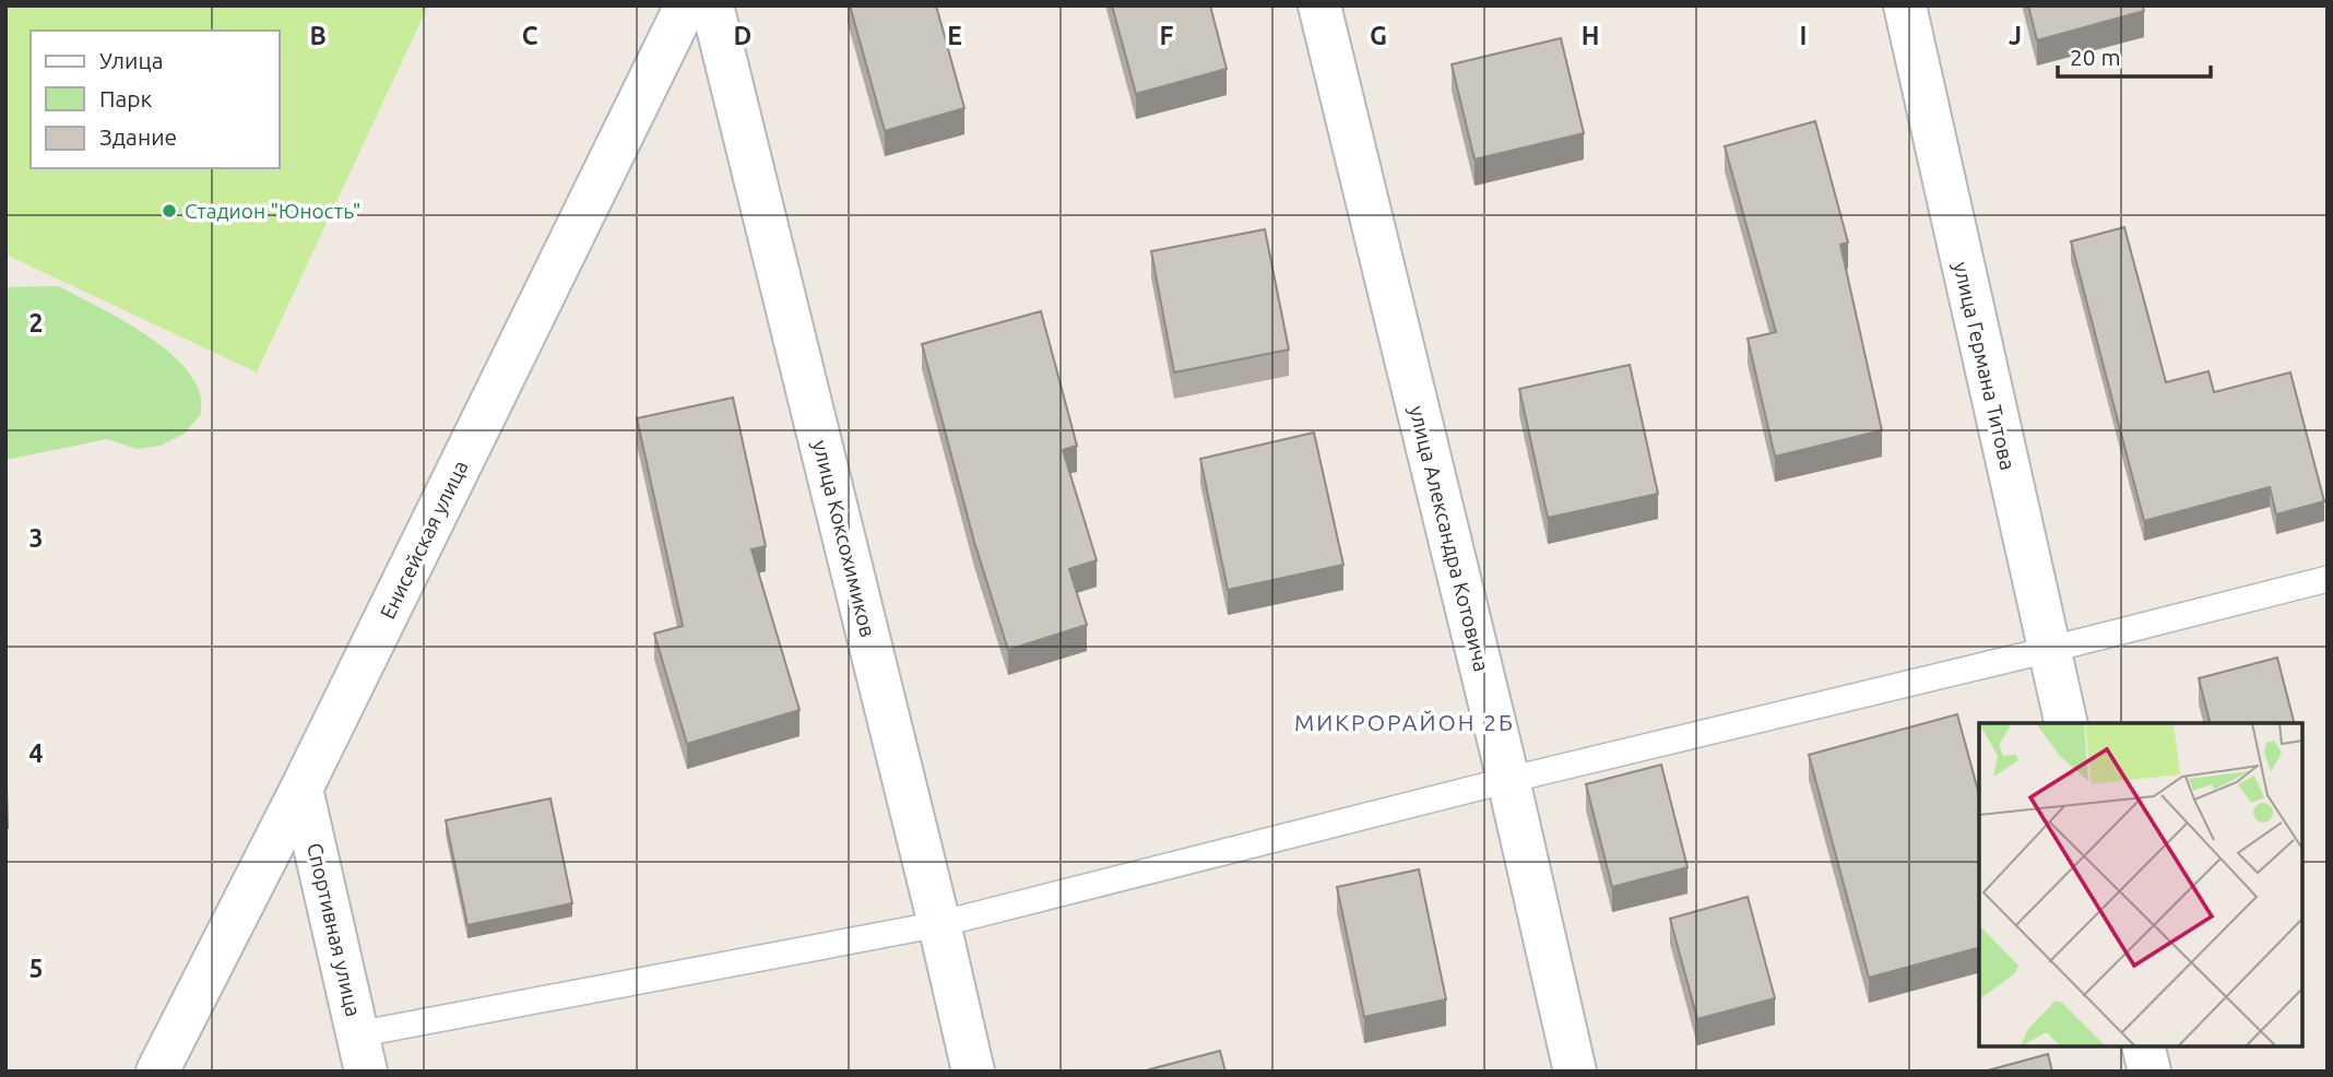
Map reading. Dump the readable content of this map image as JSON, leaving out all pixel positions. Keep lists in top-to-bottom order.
{
  "streets": {
    "street": [
      "улица Германа Титова",
      "улица Коксохимиков",
      "улица Александра Котовича",
      "Енисейская улица",
      "Спортивная улица"
    ]
  },
  "crossings": [
    ["Енисейская улица", "Спортивная улица"]
  ],
  "districts": ["МИКРОРАЙОН 2Б"],
  "places": ["Стадион \"Юность\""],
  "legend": ["Улица", "Парк", "Здание"],
  "scale_bar": "20 m",
  "grid": {
    "columns": [
      "B",
      "C",
      "D",
      "E",
      "F",
      "G",
      "H",
      "I",
      "J"
    ],
    "rows": [
      "2",
      "3",
      "4",
      "5"
    ]
  }
}
